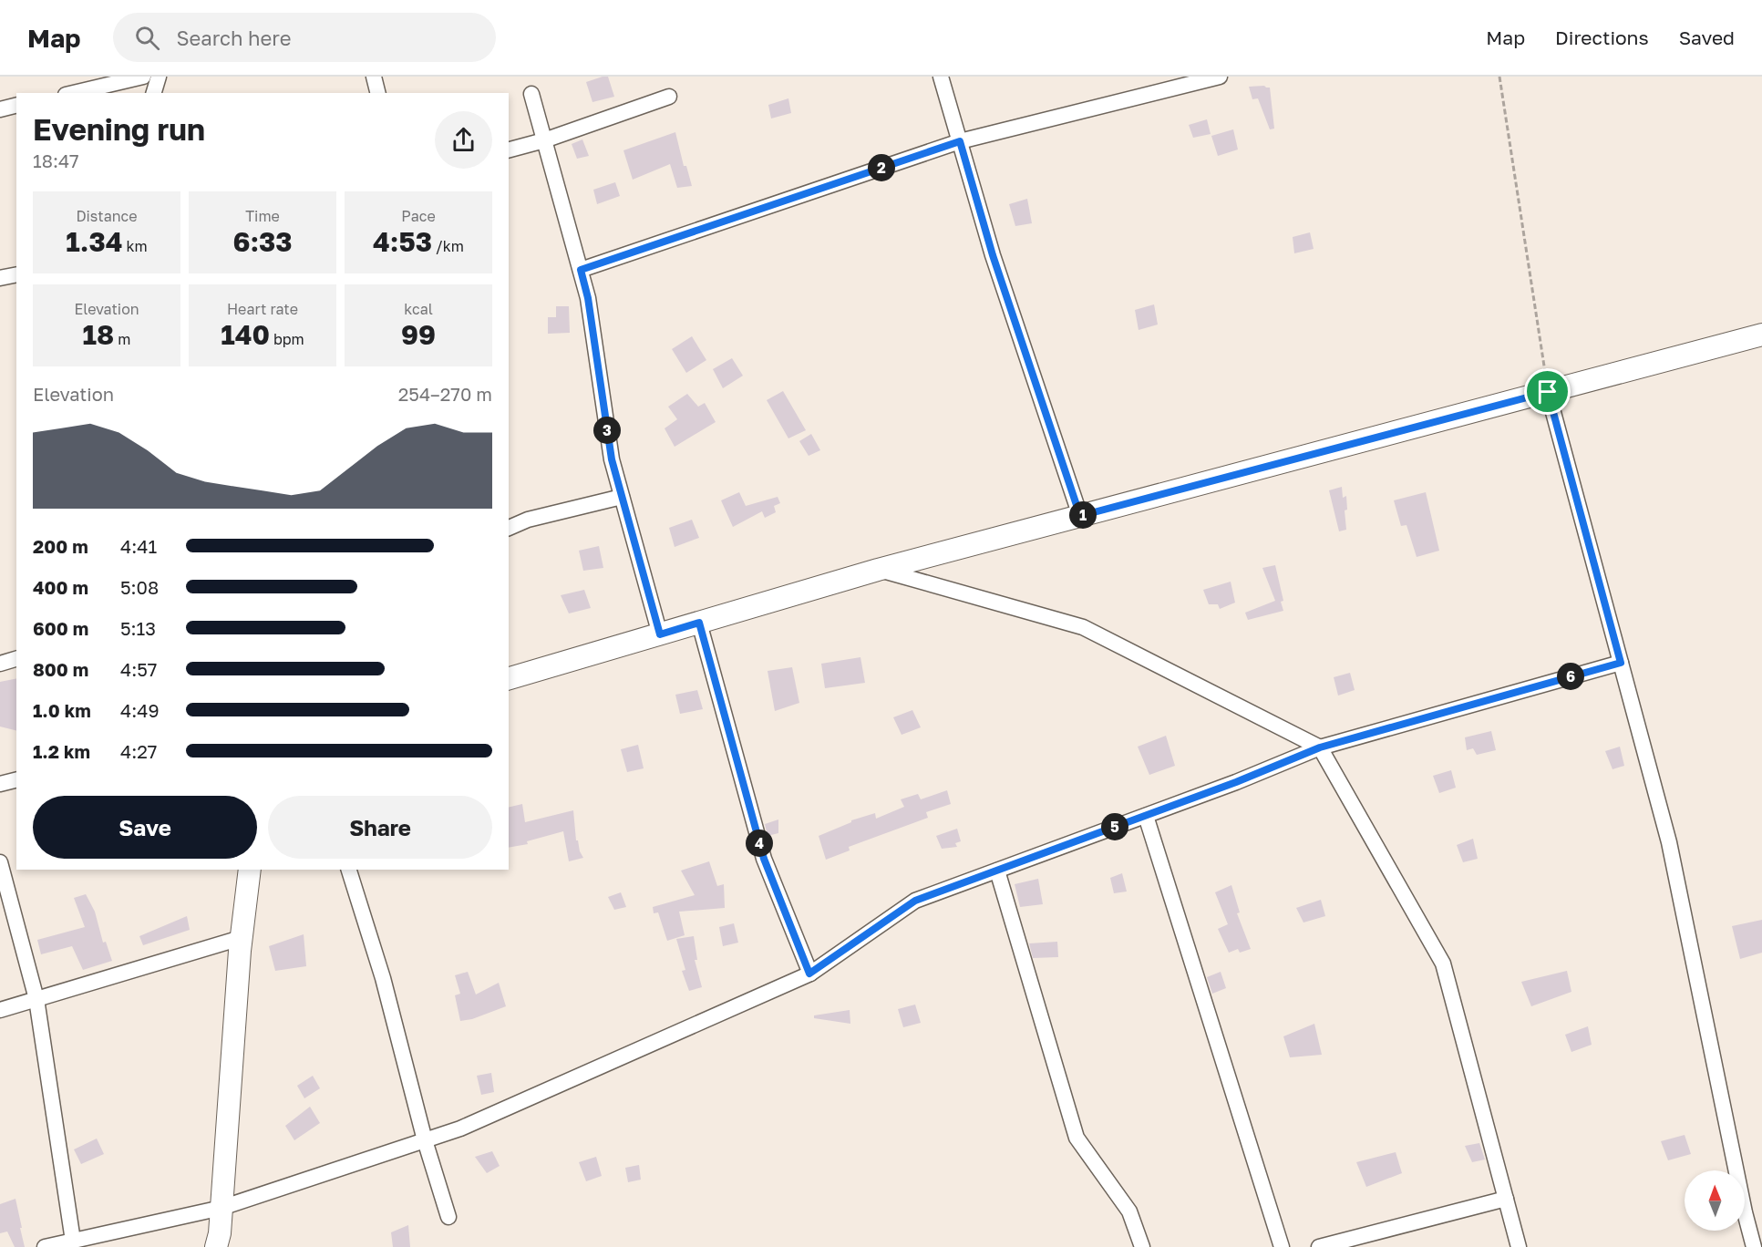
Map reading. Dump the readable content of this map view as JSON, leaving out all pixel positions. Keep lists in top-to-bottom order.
{
  "north": "top",
  "page": {
    "header": "Map",
    "search": "Search here",
    "nav": ["Map", "Directions", "Saved"],
    "heading": ["Evening run", "18:47"],
    "pins": [
      "2",
      "3",
      "1",
      "6",
      "5",
      "4"
    ],
    "stats": [
      ["Distance", "1.34 km"],
      ["Time", "6:33"],
      ["Pace", "4:53 /km"],
      ["Elevation", "18 m"],
      ["Heart rate", "140 bpm"],
      ["kcal", "99"]
    ],
    "chart": ["Elevation", "254–270 m"],
    "list": [
      {
        "name": "200 m",
        "note": "4:41"
      },
      {
        "name": "400 m",
        "note": "5:08"
      },
      {
        "name": "600 m",
        "note": "5:13"
      },
      {
        "name": "800 m",
        "note": "4:57"
      },
      {
        "name": "1.0 km",
        "note": "4:49"
      },
      {
        "name": "1.2 km",
        "note": "4:27"
      }
    ],
    "buttons": ["Save", "Share"]
  }
}
